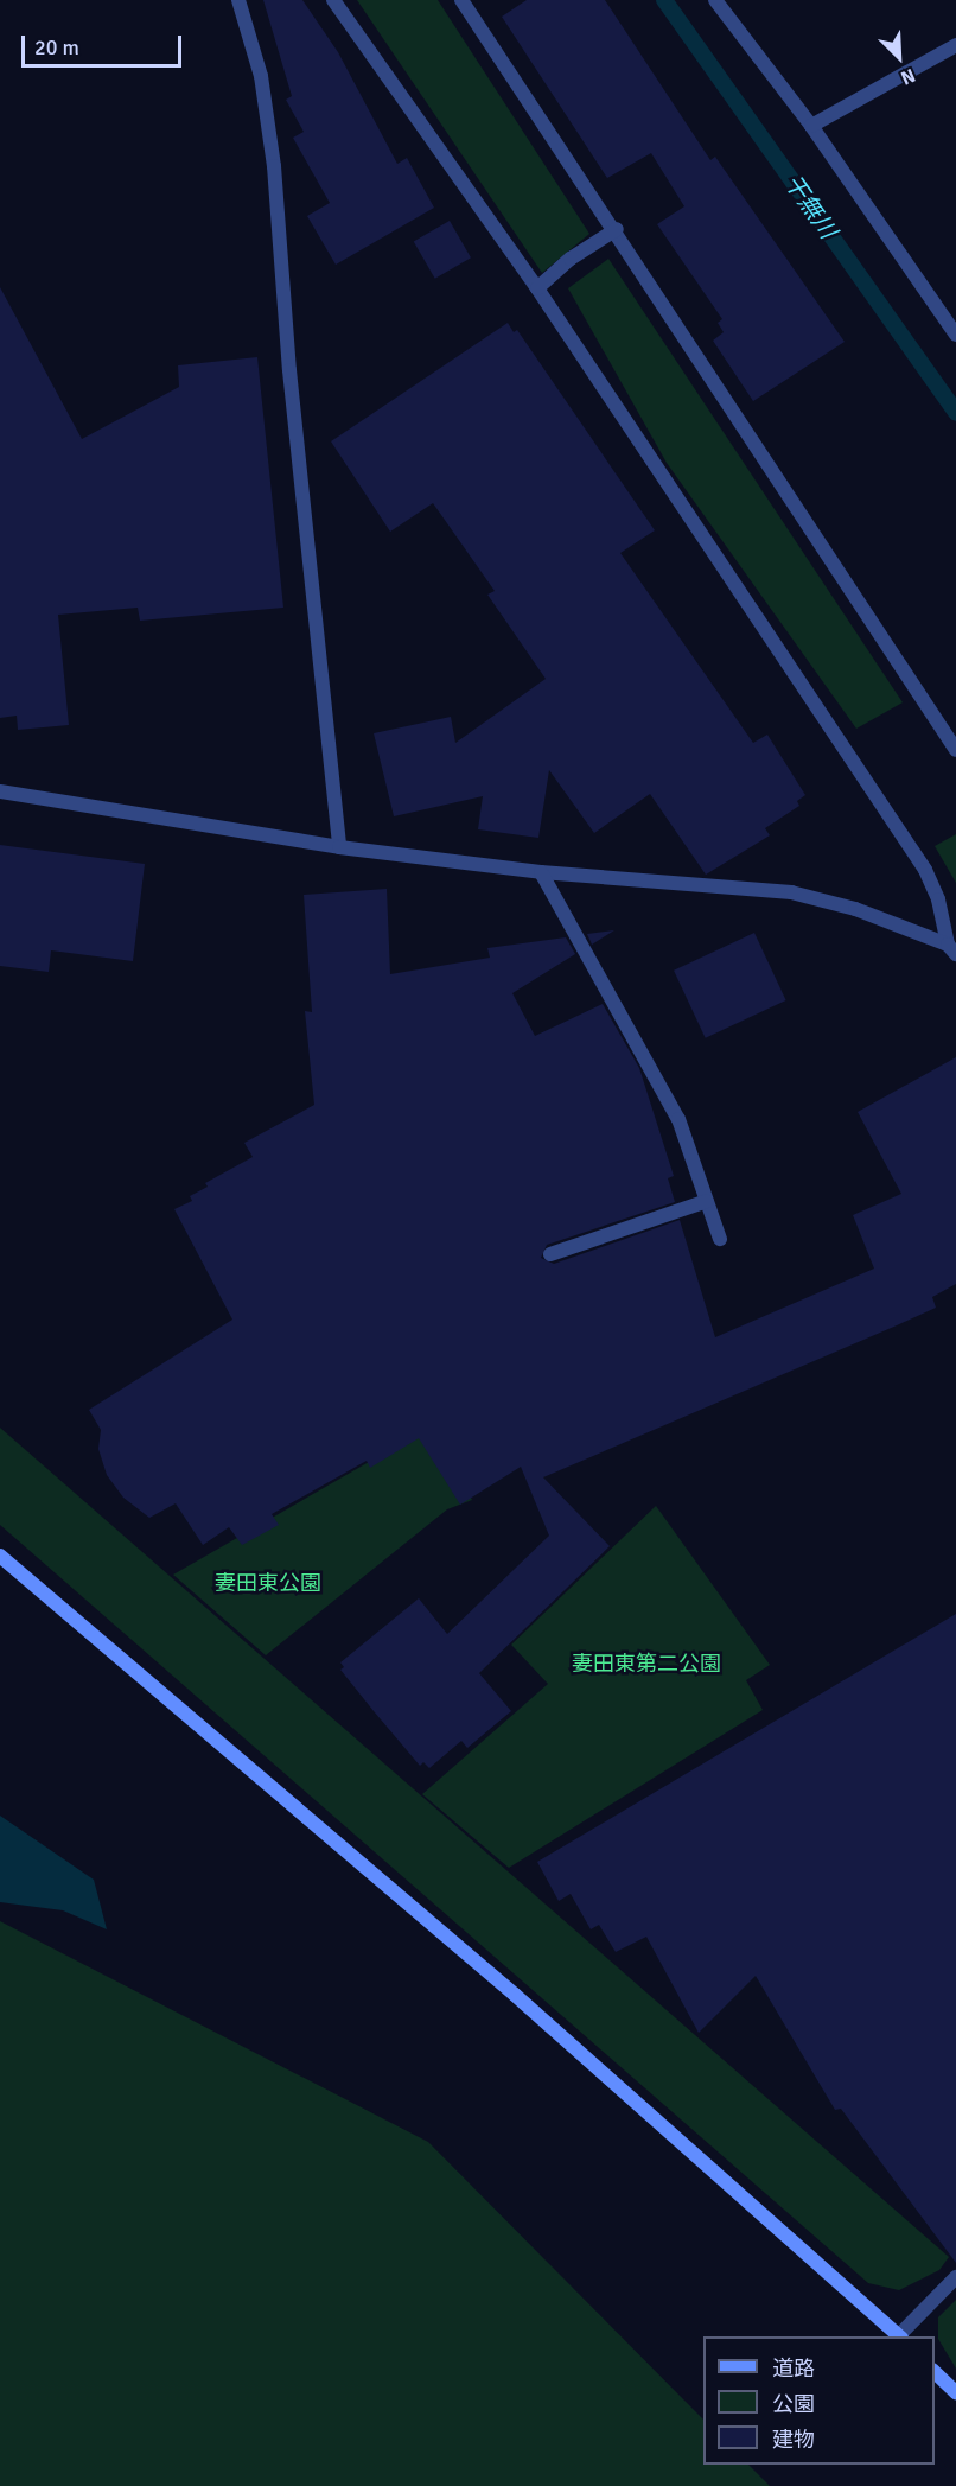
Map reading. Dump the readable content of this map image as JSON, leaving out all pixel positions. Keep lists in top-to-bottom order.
{
  "water": ["干無川"],
  "parks": ["妻田東公園", "妻田東第二公園"],
  "legend": ["道路", "公園", "建物"],
  "scale_bar": "20 m",
  "north": "bottom right"
}
